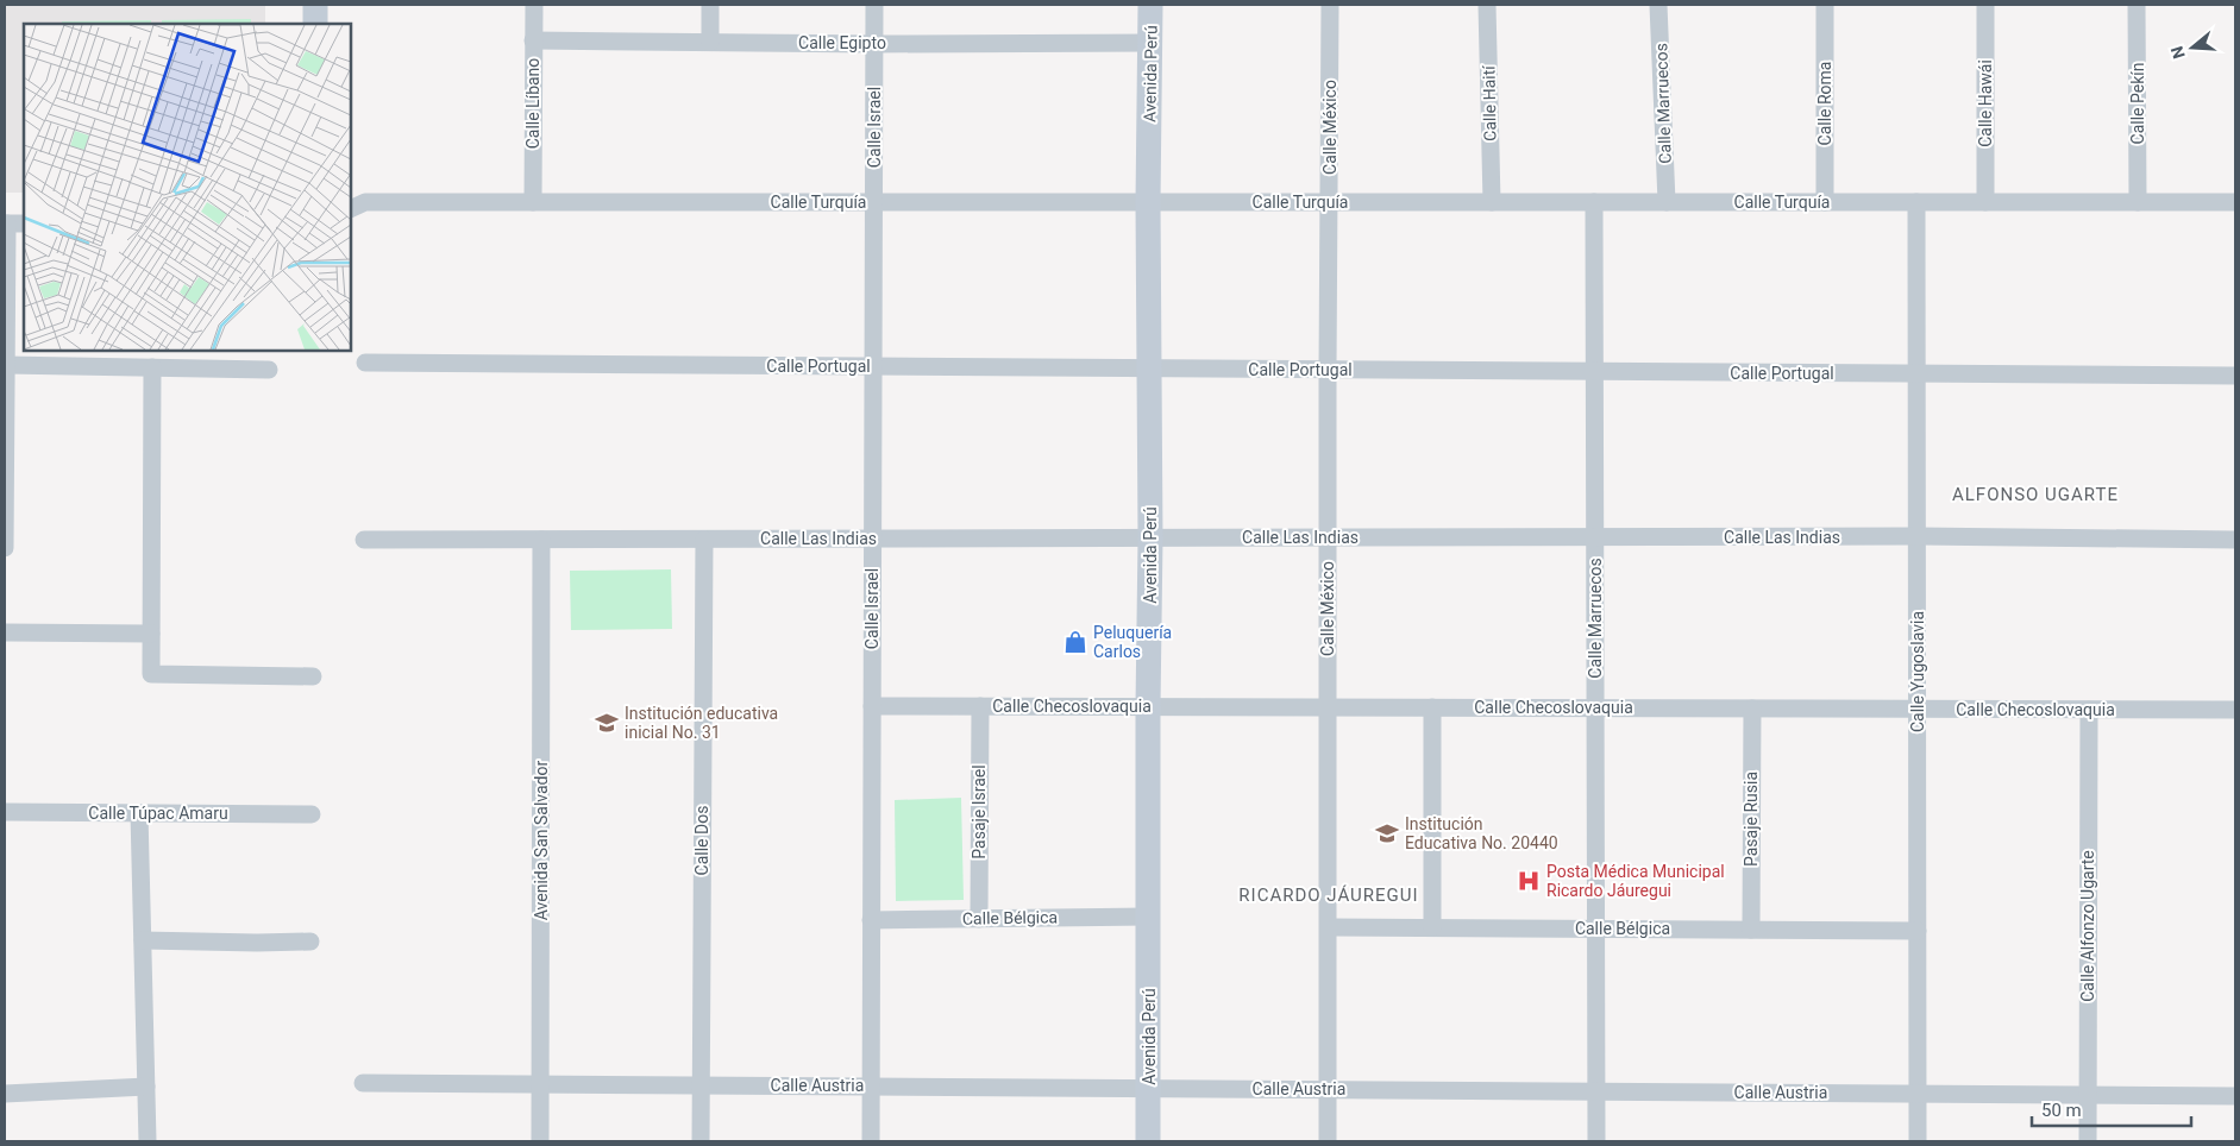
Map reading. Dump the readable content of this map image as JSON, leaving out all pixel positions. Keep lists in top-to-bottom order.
{
  "streets": {
    "street": [
      "Calle Egipto",
      "Avenida Perú",
      "Calle Líbano",
      "Calle Haití",
      "Calle Marruecos",
      "Calle Roma",
      "Calle Hawái",
      "Calle Pekín",
      "Calle Israel",
      "Calle México",
      "Calle Turquía",
      "Calle Portugal",
      "Calle Las Indias",
      "Calle Yugoslavia",
      "Calle Checoslovaquia",
      "Pasaje Israel",
      "Calle Túpac Amaru",
      "Pasaje Rusia",
      "Avenida San Salvador",
      "Calle Dos",
      "Calle Bélgica",
      "Calle Alfonzo Ugarte",
      "Calle Austria"
    ]
  },
  "crossings": [
    ["Calle Egipto", "Avenida Perú"],
    ["Calle Egipto", "Calle Líbano"],
    ["Calle Egipto", "Calle Israel"],
    ["Avenida Perú", "Calle Turquía"],
    ["Avenida Perú", "Calle Portugal"],
    ["Avenida Perú", "Calle Las Indias"],
    ["Avenida Perú", "Calle Checoslovaquia"],
    ["Avenida Perú", "Calle Bélgica"],
    ["Avenida Perú", "Calle Austria"],
    ["Calle Líbano", "Calle Turquía"],
    ["Calle Haití", "Calle Turquía"],
    ["Calle Marruecos", "Calle Turquía"],
    ["Calle Marruecos", "Calle Portugal"],
    ["Calle Marruecos", "Calle Las Indias"],
    ["Calle Marruecos", "Calle Checoslovaquia"],
    ["Calle Marruecos", "Calle Bélgica"],
    ["Calle Marruecos", "Calle Austria"],
    ["Calle Roma", "Calle Turquía"],
    ["Calle Hawái", "Calle Turquía"],
    ["Calle Pekín", "Calle Turquía"],
    ["Calle Israel", "Calle Turquía"],
    ["Calle Israel", "Calle Portugal"],
    ["Calle Israel", "Calle Las Indias"],
    ["Calle Israel", "Calle Checoslovaquia"],
    ["Calle Israel", "Calle Bélgica"],
    ["Calle Israel", "Calle Austria"],
    ["Calle México", "Calle Turquía"],
    ["Calle México", "Calle Portugal"],
    ["Calle México", "Calle Las Indias"],
    ["Calle México", "Calle Checoslovaquia"],
    ["Calle México", "Calle Bélgica"],
    ["Calle México", "Calle Austria"],
    ["Calle Turquía", "Calle Yugoslavia"],
    ["Calle Portugal", "Calle Yugoslavia"],
    ["Calle Las Indias", "Calle Yugoslavia"],
    ["Calle Las Indias", "Avenida San Salvador"],
    ["Calle Las Indias", "Calle Dos"],
    ["Calle Yugoslavia", "Calle Checoslovaquia"],
    ["Calle Yugoslavia", "Calle Bélgica"],
    ["Calle Yugoslavia", "Calle Austria"],
    ["Calle Checoslovaquia", "Pasaje Israel"],
    ["Calle Checoslovaquia", "Pasaje Rusia"],
    ["Calle Checoslovaquia", "Calle Alfonzo Ugarte"],
    ["Pasaje Israel", "Calle Bélgica"],
    ["Pasaje Rusia", "Calle Bélgica"],
    ["Avenida San Salvador", "Calle Austria"],
    ["Calle Dos", "Calle Austria"],
    ["Calle Alfonzo Ugarte", "Calle Austria"]
  ],
  "districts": ["ALFONSO UGARTE", "RICARDO JÁUREGUI"],
  "places": {
    "shop": ["Peluquería Carlos"],
    "school or university": ["Institución educativa inicial No. 31", "Institución Educativa No. 20440"],
    "hospital": ["Posta Médica Municipal Ricardo Jáuregui"]
  },
  "scale_bar": "50 m",
  "north": "left"
}
